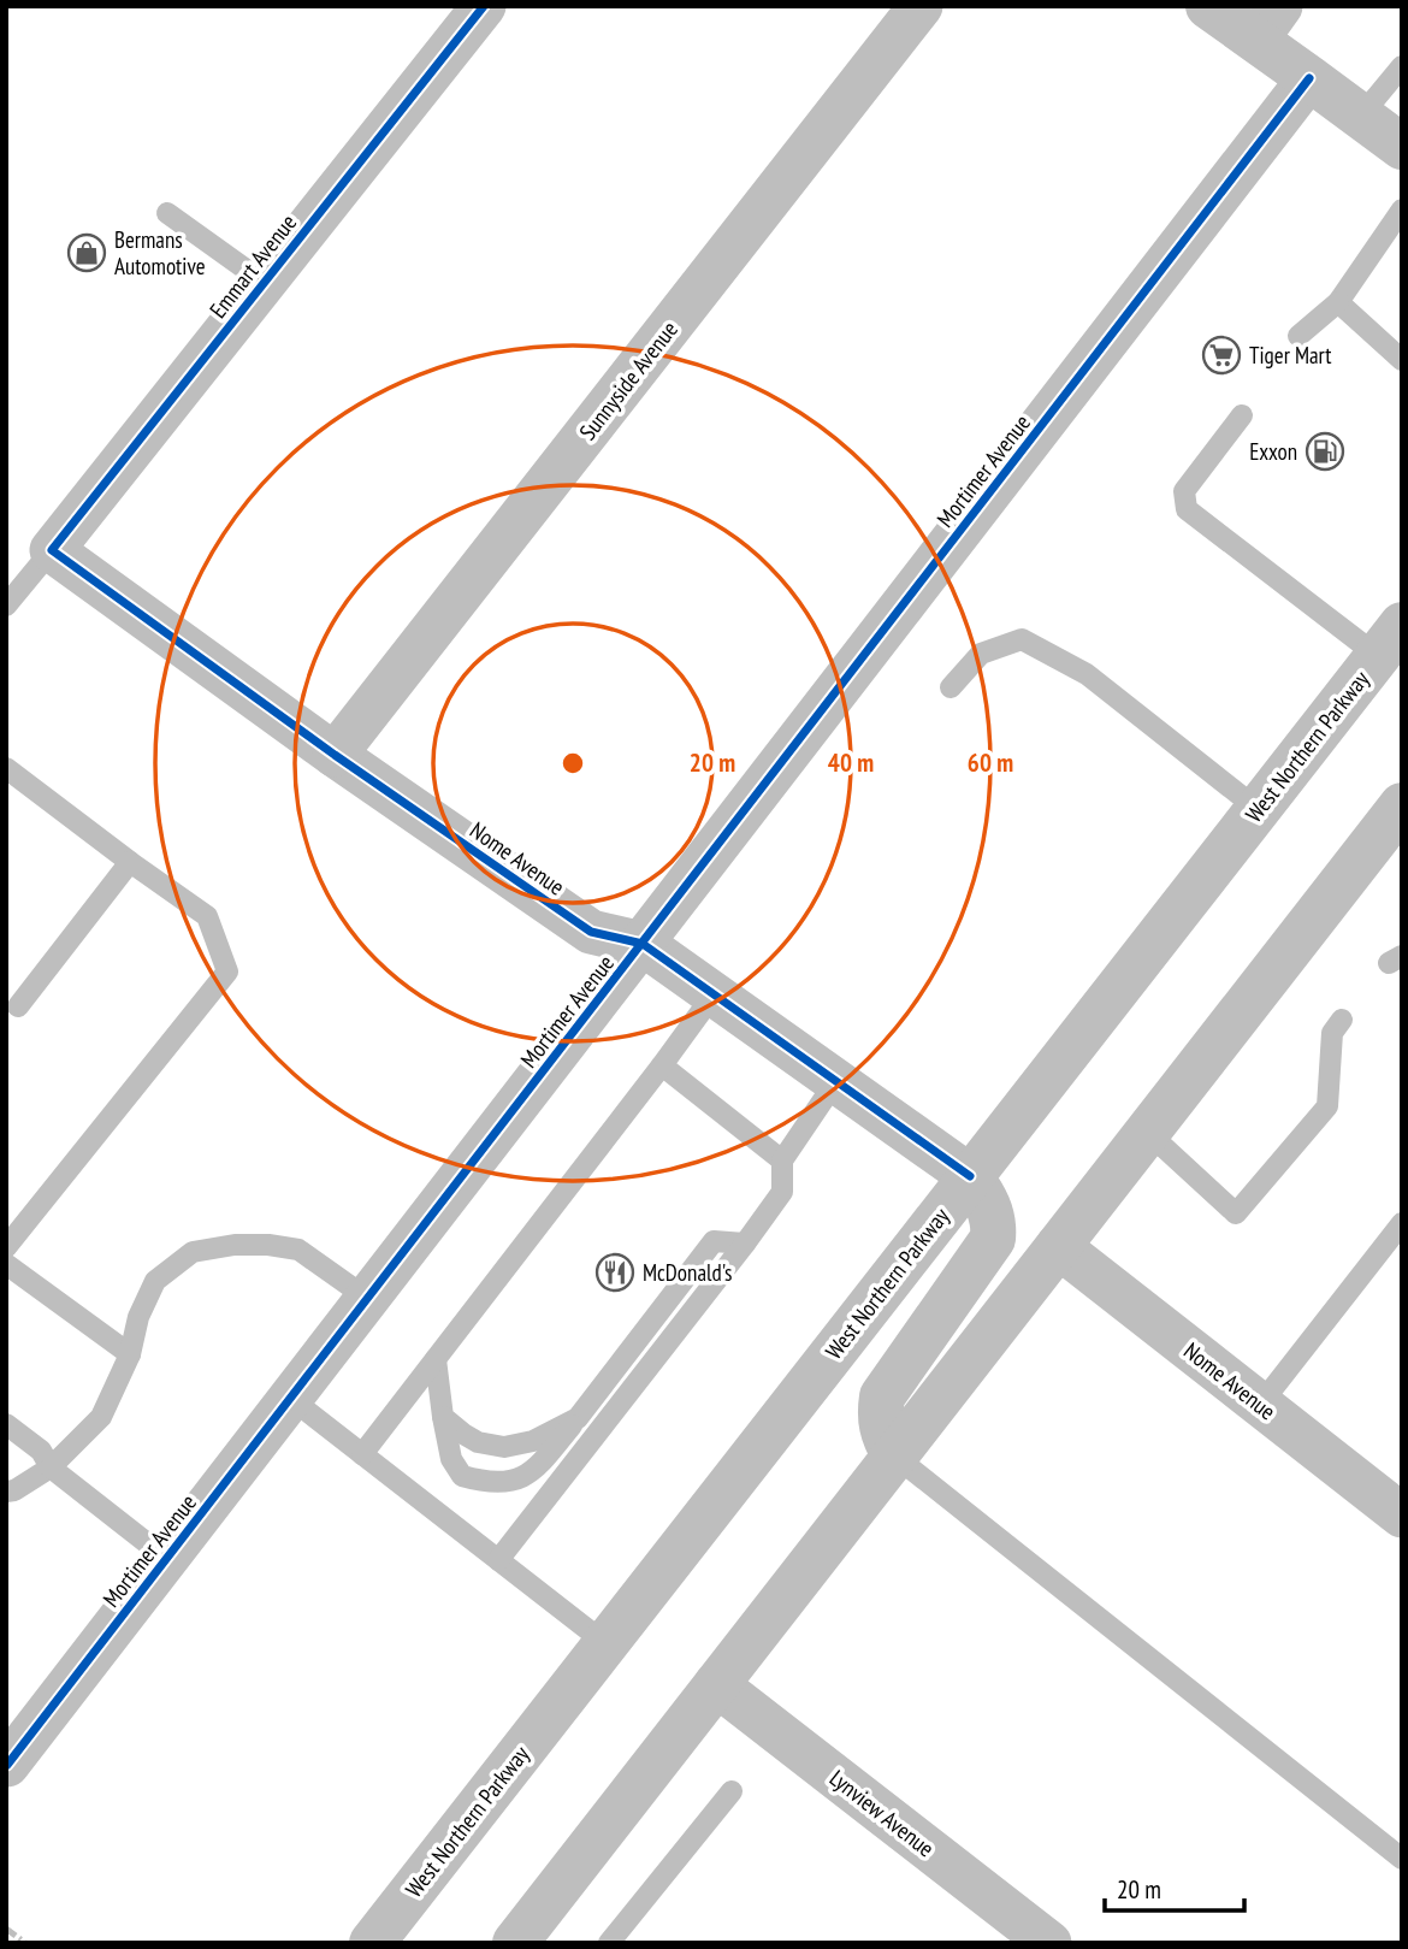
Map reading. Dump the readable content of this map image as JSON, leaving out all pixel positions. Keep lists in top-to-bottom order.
{
  "streets": {
    "main road": ["West Northern Parkway"],
    "street": [
      "Emmart Avenue",
      "Sunnyside Avenue",
      "Mortimer Avenue",
      "Nome Avenue",
      "Lynview Avenue"
    ]
  },
  "crossings": [
    ["Emmart Avenue", "Nome Avenue"],
    ["Sunnyside Avenue", "Nome Avenue"],
    ["Mortimer Avenue", "Nome Avenue"],
    ["West Northern Parkway", "Nome Avenue"]
  ],
  "places": {
    "shop": ["Bermans Automotive"],
    "supermarket": ["Tiger Mart"],
    "fuel station": ["Exxon"],
    "restaurant": ["McDonald's"]
  },
  "scale_bar": "20 m",
  "rings": ["20 m", "40 m", "60 m"]
}
